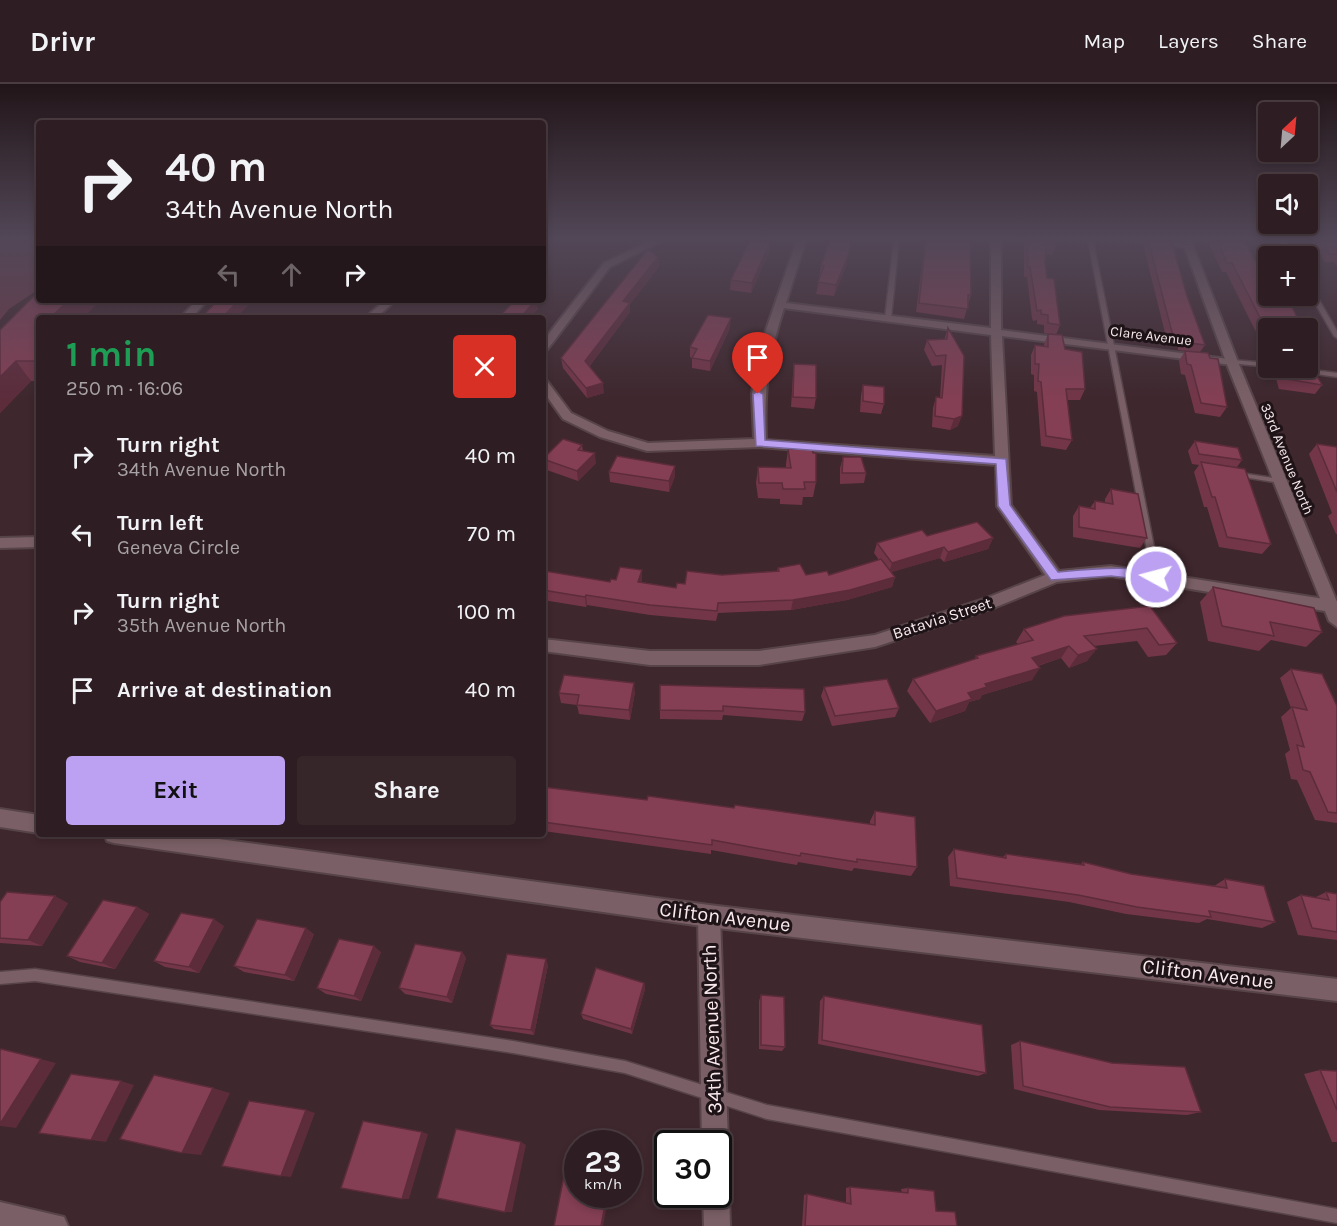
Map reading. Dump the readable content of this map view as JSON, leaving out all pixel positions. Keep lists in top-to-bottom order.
{
  "streets": {
    "street": [
      "Clare Avenue",
      "33rd Avenue North",
      "Batavia Street",
      "Clifton Avenue",
      "34th Avenue North"
    ]
  },
  "crossings": [
    ["Clare Avenue", "33rd Avenue North"],
    ["33rd Avenue North", "Batavia Street"],
    ["Clifton Avenue", "34th Avenue North"]
  ],
  "north": "top right",
  "page": {
    "header": "Drivr",
    "nav": ["Map", "Layers", "Share"],
    "map_buttons": ["+", "−"],
    "turn": ["40 m", "34th Avenue North"],
    "heading": ["1 min", "250 m · 16:06"],
    "list": [
      {
        "name": "Turn right",
        "note": "34th Avenue North",
        "value": "40 m"
      },
      {
        "name": "Turn left",
        "note": "Geneva Circle",
        "value": "70 m"
      },
      {
        "name": "Turn right",
        "note": "35th Avenue North",
        "value": "100 m"
      },
      {
        "name": "Arrive at destination",
        "value": "40 m"
      }
    ],
    "buttons": ["Exit", "Share"],
    "speed": "23 km/h",
    "limit": "30"
  }
}
